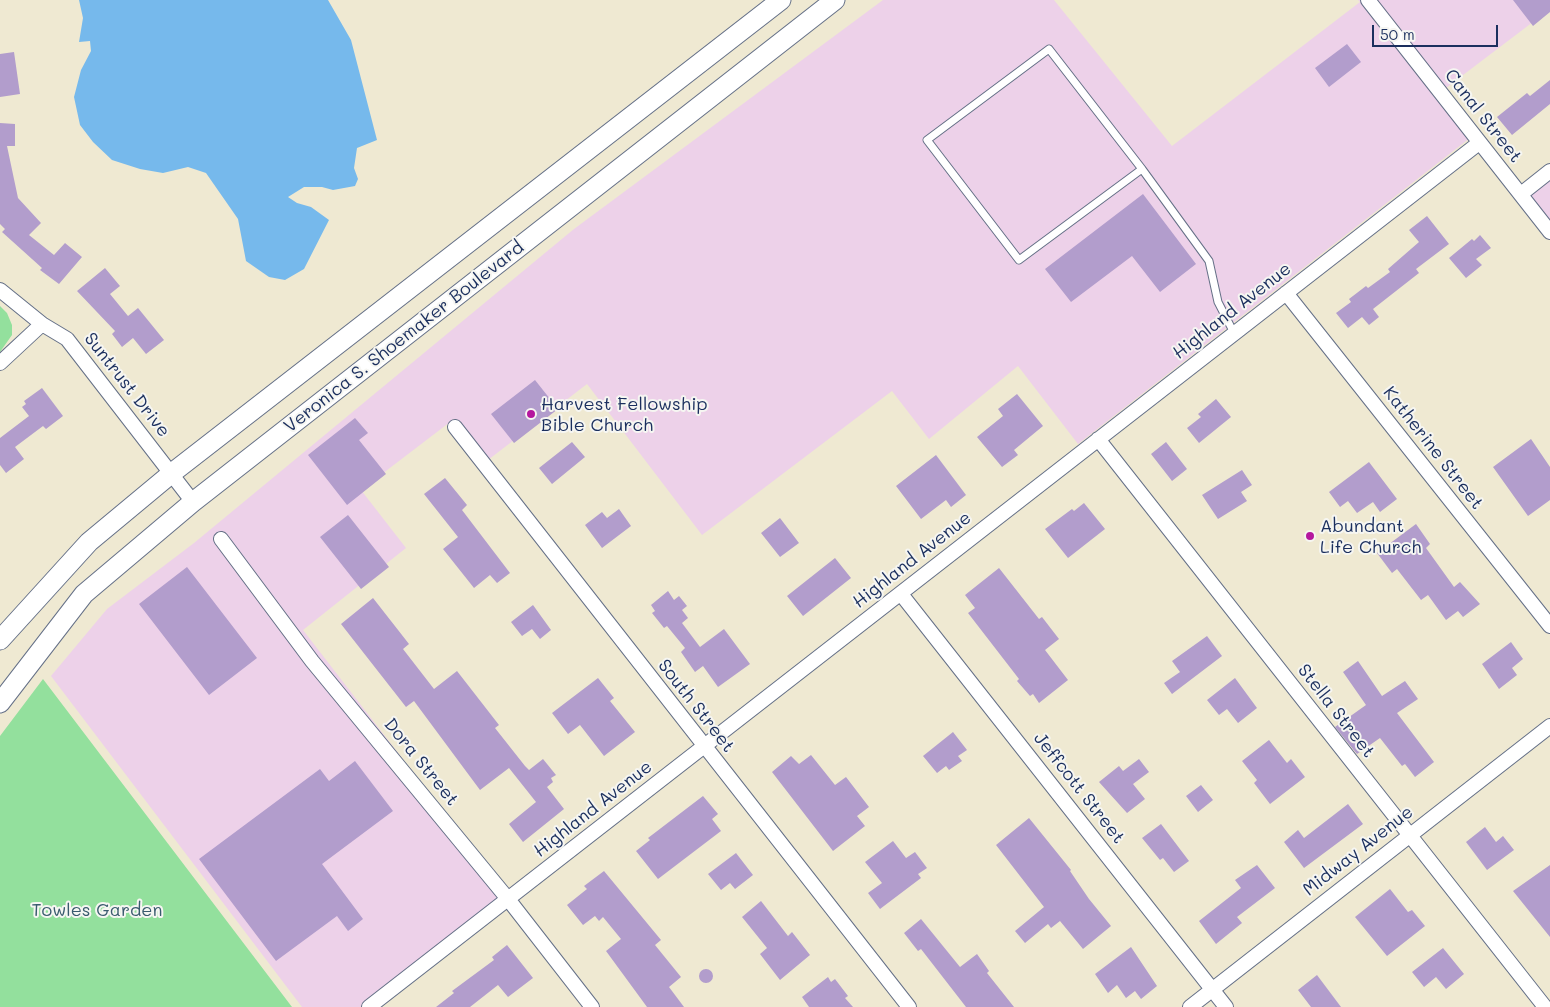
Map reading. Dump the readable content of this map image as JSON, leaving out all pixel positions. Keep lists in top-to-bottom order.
{
  "streets": {
    "street": [
      "Canal Street",
      "Highland Avenue",
      "Veronica S. Shoemaker Boulevard",
      "Suntrust Drive",
      "Katherine Street",
      "South Street",
      "Stella Street",
      "Dora Street",
      "Jeffcott Street",
      "Midway Avenue"
    ]
  },
  "crossings": [
    ["Canal Street", "Highland Avenue"],
    ["Highland Avenue", "Katherine Street"],
    ["Highland Avenue", "South Street"],
    ["Highland Avenue", "Stella Street"],
    ["Highland Avenue", "Dora Street"],
    ["Highland Avenue", "Jeffcott Street"],
    ["Veronica S. Shoemaker Boulevard", "Suntrust Drive"],
    ["Stella Street", "Midway Avenue"],
    ["Jeffcott Street", "Midway Avenue"]
  ],
  "parks": ["Towles Garden"],
  "places": ["Harvest Fellowship Bible Church", "Abundant Life Church"],
  "scale_bar": "50 m"
}
